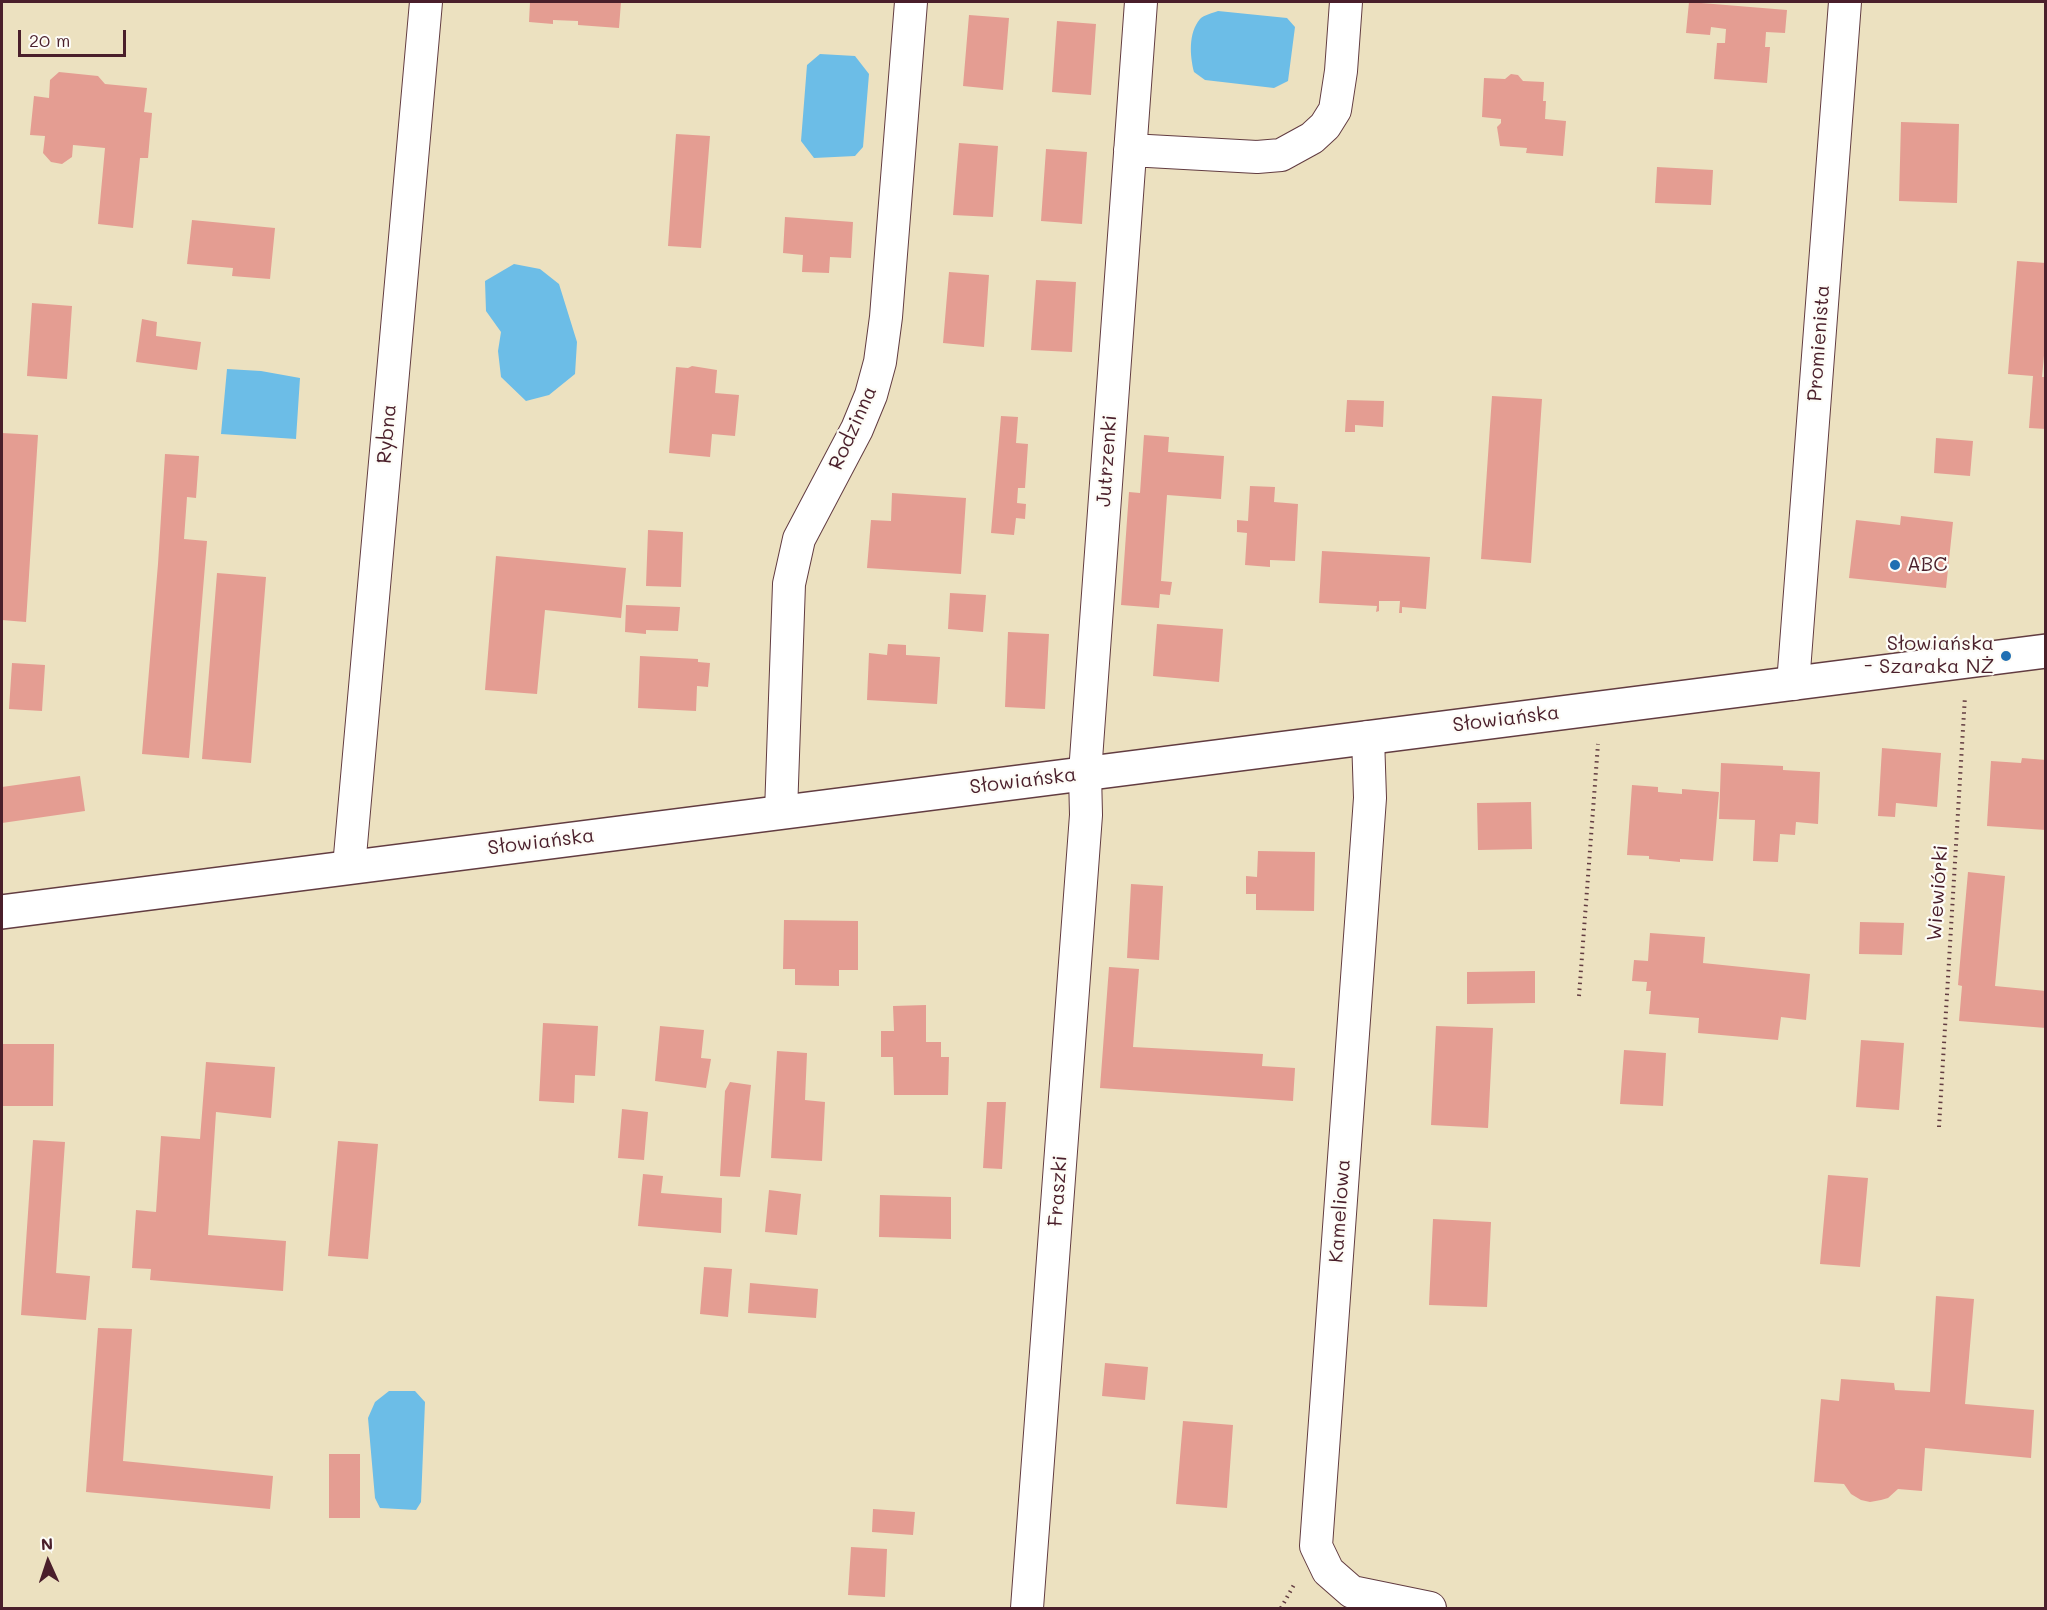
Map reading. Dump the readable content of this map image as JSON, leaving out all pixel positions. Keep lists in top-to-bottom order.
{
  "streets": {
    "street": [
      "Promienista",
      "Rodzinna",
      "Rybna",
      "Jutrzenki",
      "Słowiańska",
      "Fraszki",
      "Kameliowa"
    ],
    "path": ["Wiewiórki"]
  },
  "crossings": [
    ["Promienista", "Słowiańska"],
    ["Rodzinna", "Słowiańska"],
    ["Rybna", "Słowiańska"],
    ["Jutrzenki", "Słowiańska"],
    ["Jutrzenki", "Fraszki"],
    ["Słowiańska", "Wiewiórki"],
    ["Słowiańska", "Fraszki"],
    ["Słowiańska", "Kameliowa"]
  ],
  "places": ["ABC", "Słowiańska - Szaraka NŻ"],
  "scale_bar": "20 m",
  "north": "top"
}
